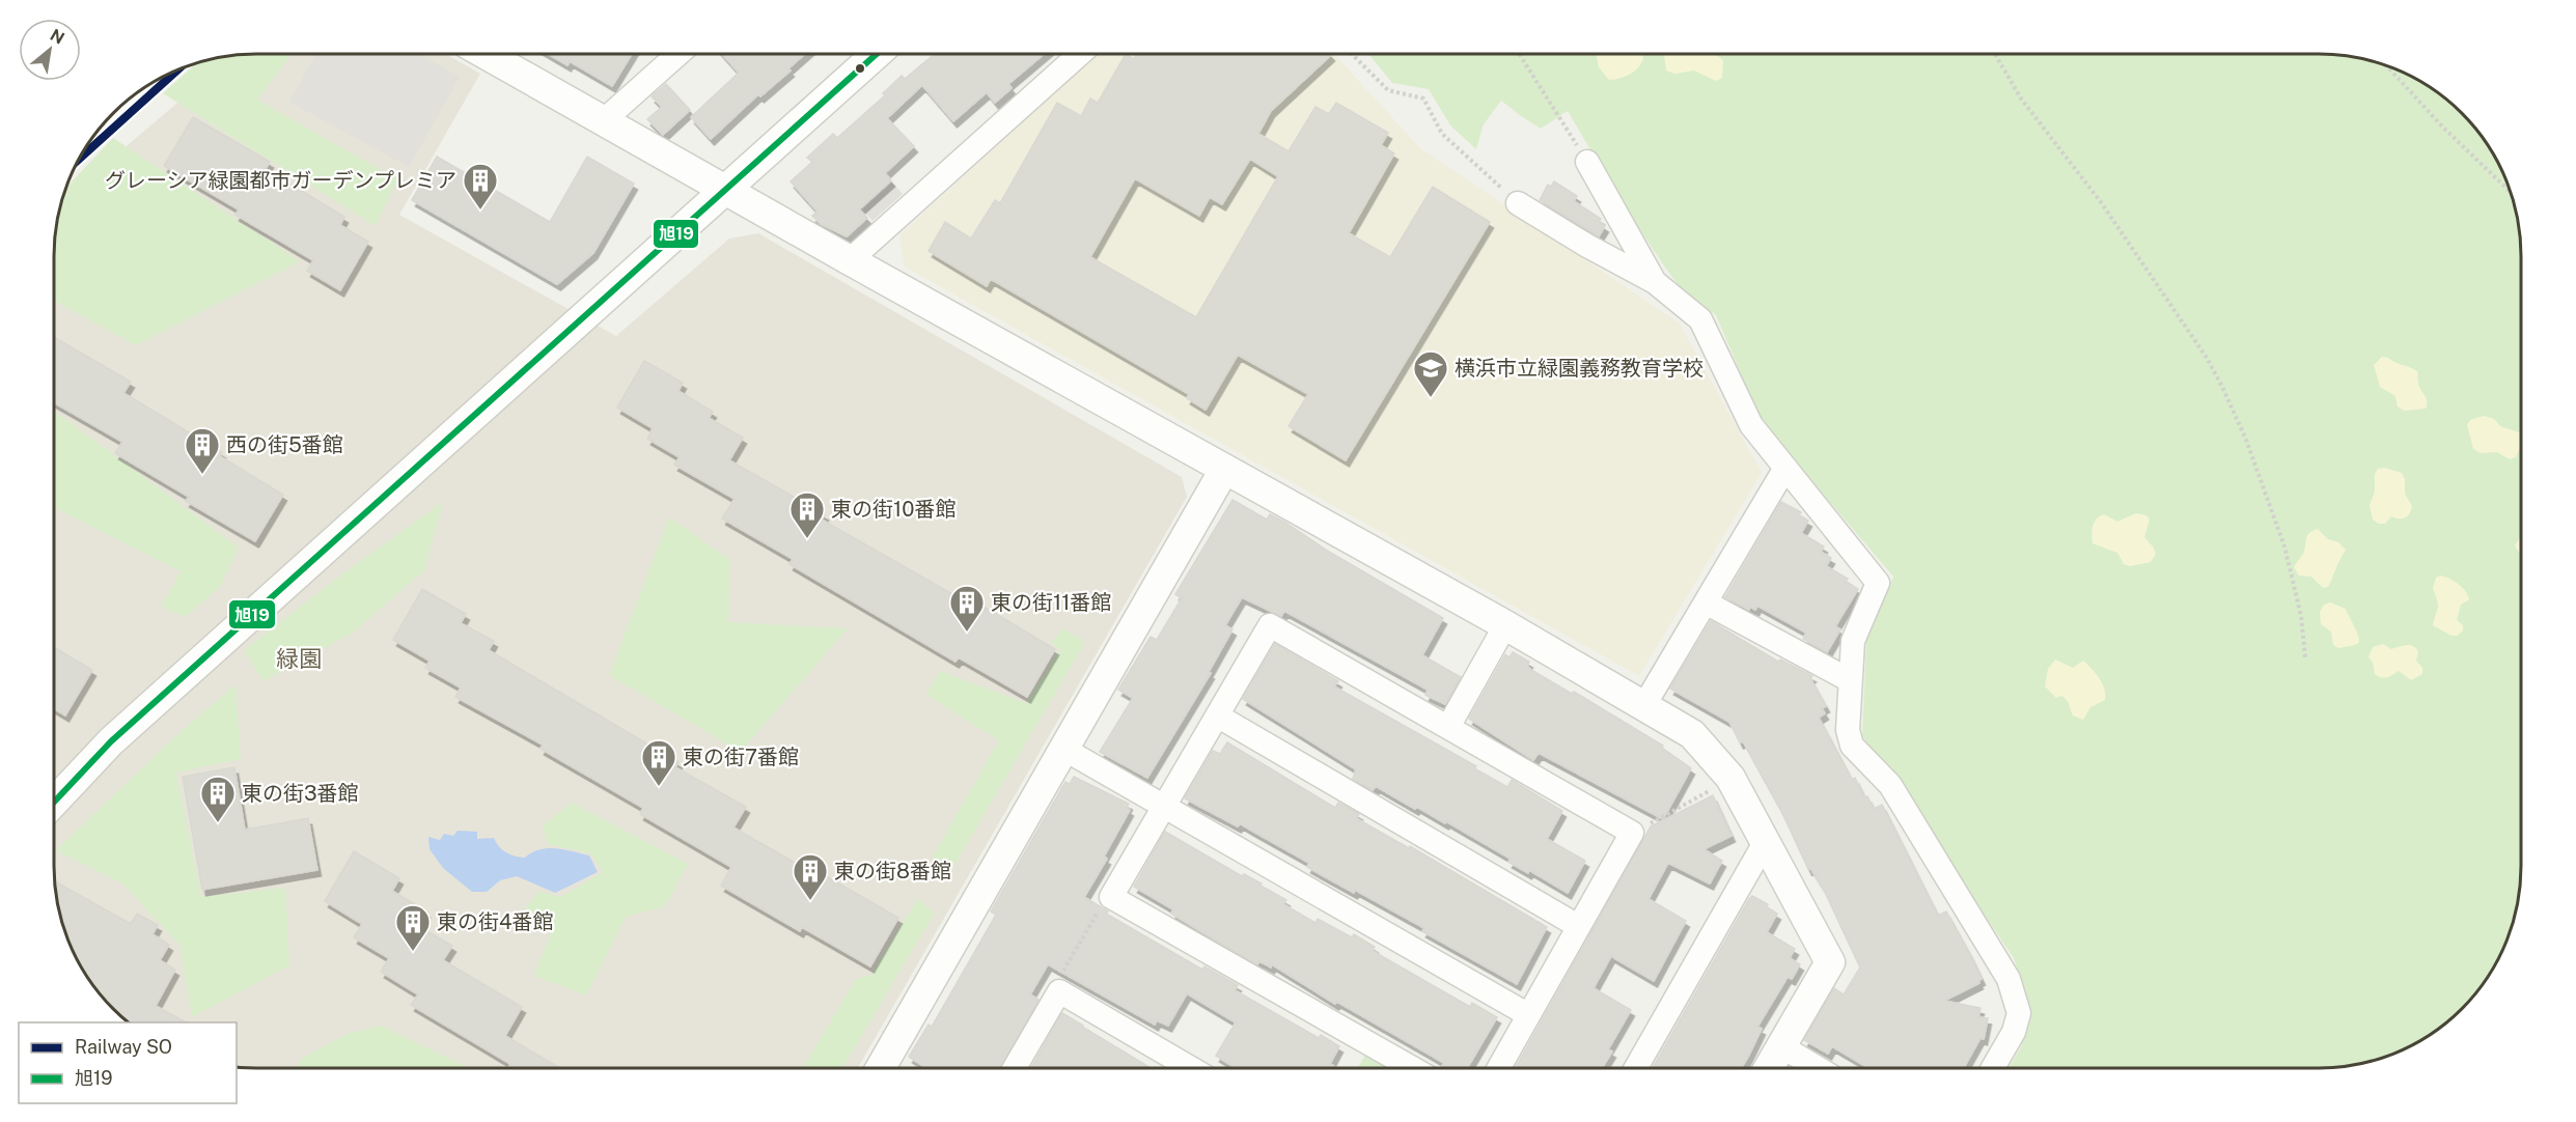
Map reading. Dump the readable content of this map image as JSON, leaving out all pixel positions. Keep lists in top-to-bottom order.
{
  "districts": ["緑園"],
  "places": {
    "building": [
      "グレーシア緑園都市ガーデンプレミア",
      "西の街5番館",
      "東の街10番館",
      "東の街11番館",
      "東の街7番館",
      "東の街3番館",
      "東の街8番館",
      "東の街4番館"
    ],
    "school or university": ["横浜市立緑園義務教育学校"]
  },
  "lines": ["transit line 旭19", "rail line SO"],
  "legend": ["Railway SO", "旭19"],
  "north": "top right"
}
